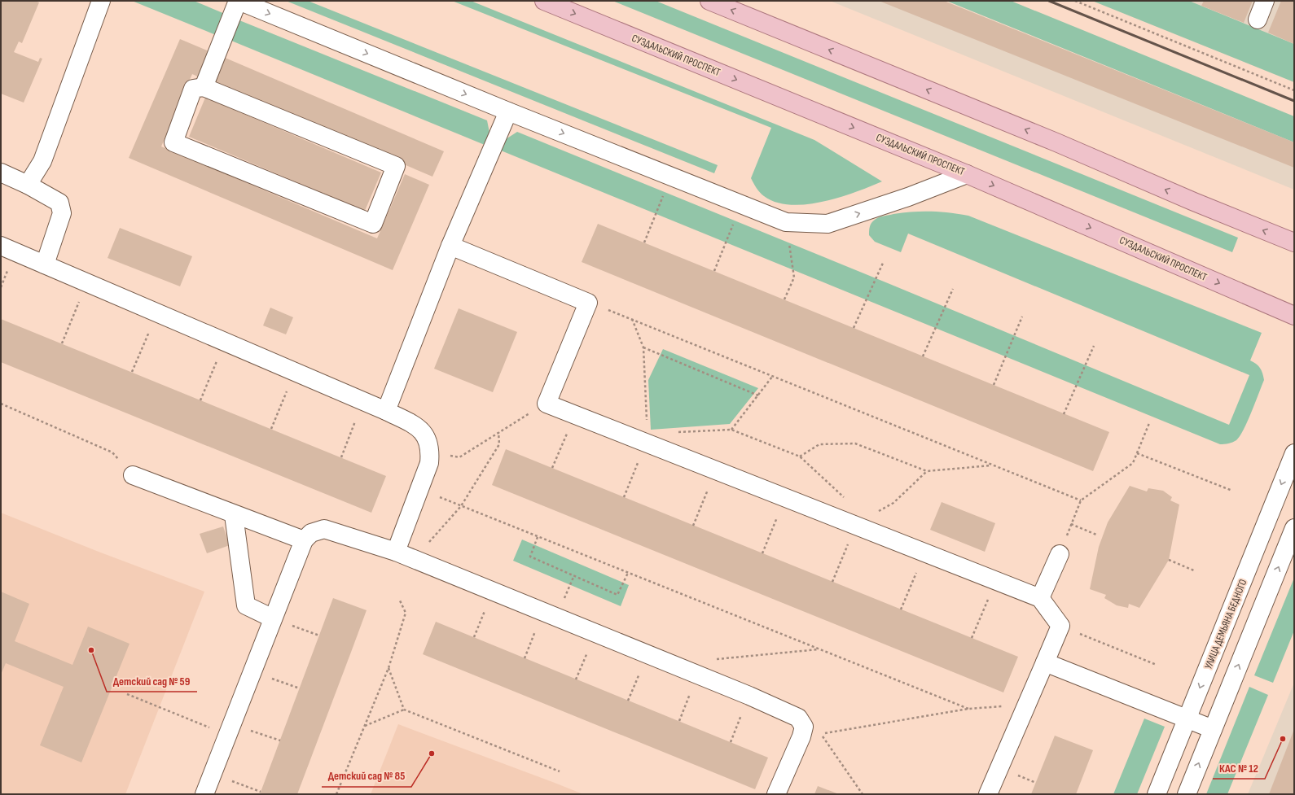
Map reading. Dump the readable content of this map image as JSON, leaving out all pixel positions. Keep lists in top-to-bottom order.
{
  "streets": {
    "main road": ["СУЗДАЛЬСКИЙ ПРОСПЕКТ"],
    "street": ["УЛИЦА ДЕМЬЯНА БЕДНОГО"]
  },
  "places": ["Детский сад № 59", "КАС № 12", "Детский сад № 85"]
}
